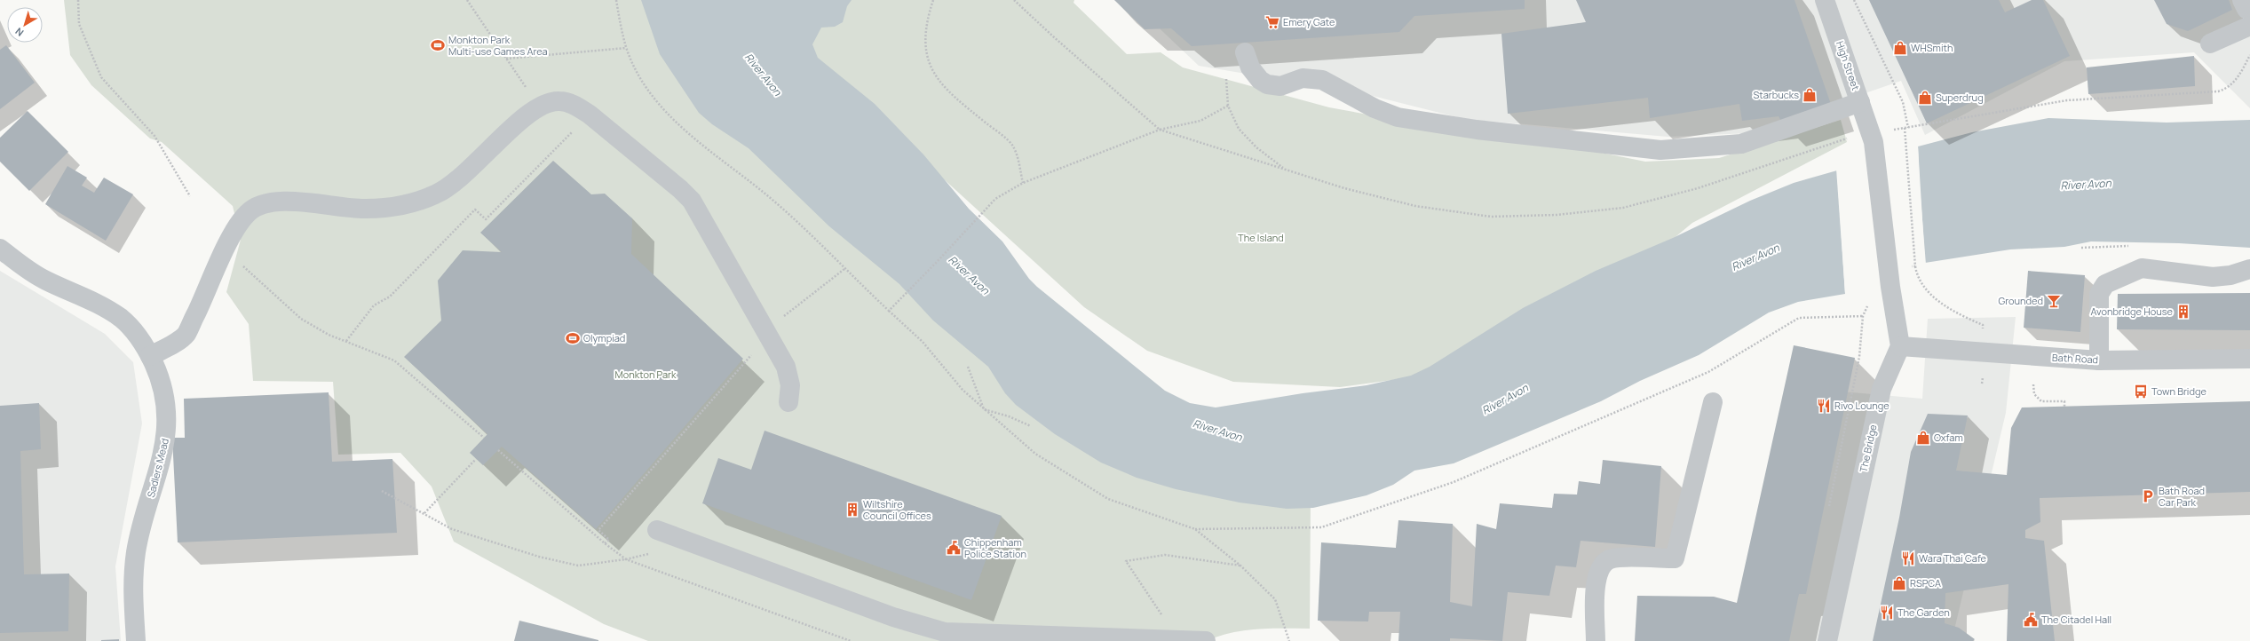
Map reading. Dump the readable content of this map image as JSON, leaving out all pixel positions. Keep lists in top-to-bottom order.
{
  "streets": {
    "street": [
      "High Street",
      "Bath Road",
      "The Bridge",
      "Sadlers Mead"
    ]
  },
  "crossings": [
    ["Bath Road", "The Bridge"]
  ],
  "water": ["River Avon"],
  "parks": ["The Island", "Monkton Park"],
  "places": {
    "supermarket": ["Emery Gate"],
    "sports": ["Monkton Park Multi-use Games Area", "Olympiad"],
    "shop": [
      "WHSmith",
      "Starbucks",
      "Superdrug",
      "Oxfam",
      "RSPCA"
    ],
    "bar": ["Grounded"],
    "building": ["Avonbridge House", "Wiltshire Council Offices"],
    "bus stop": ["Town Bridge"],
    "restaurant": ["Rivo Lounge", "Wara Thai Cafe", "The Garden"],
    "parking": ["Bath Road Car Park"],
    "public building": ["Chippenham Police Station", "The Citadel Hall"]
  },
  "north": "bottom left"
}
